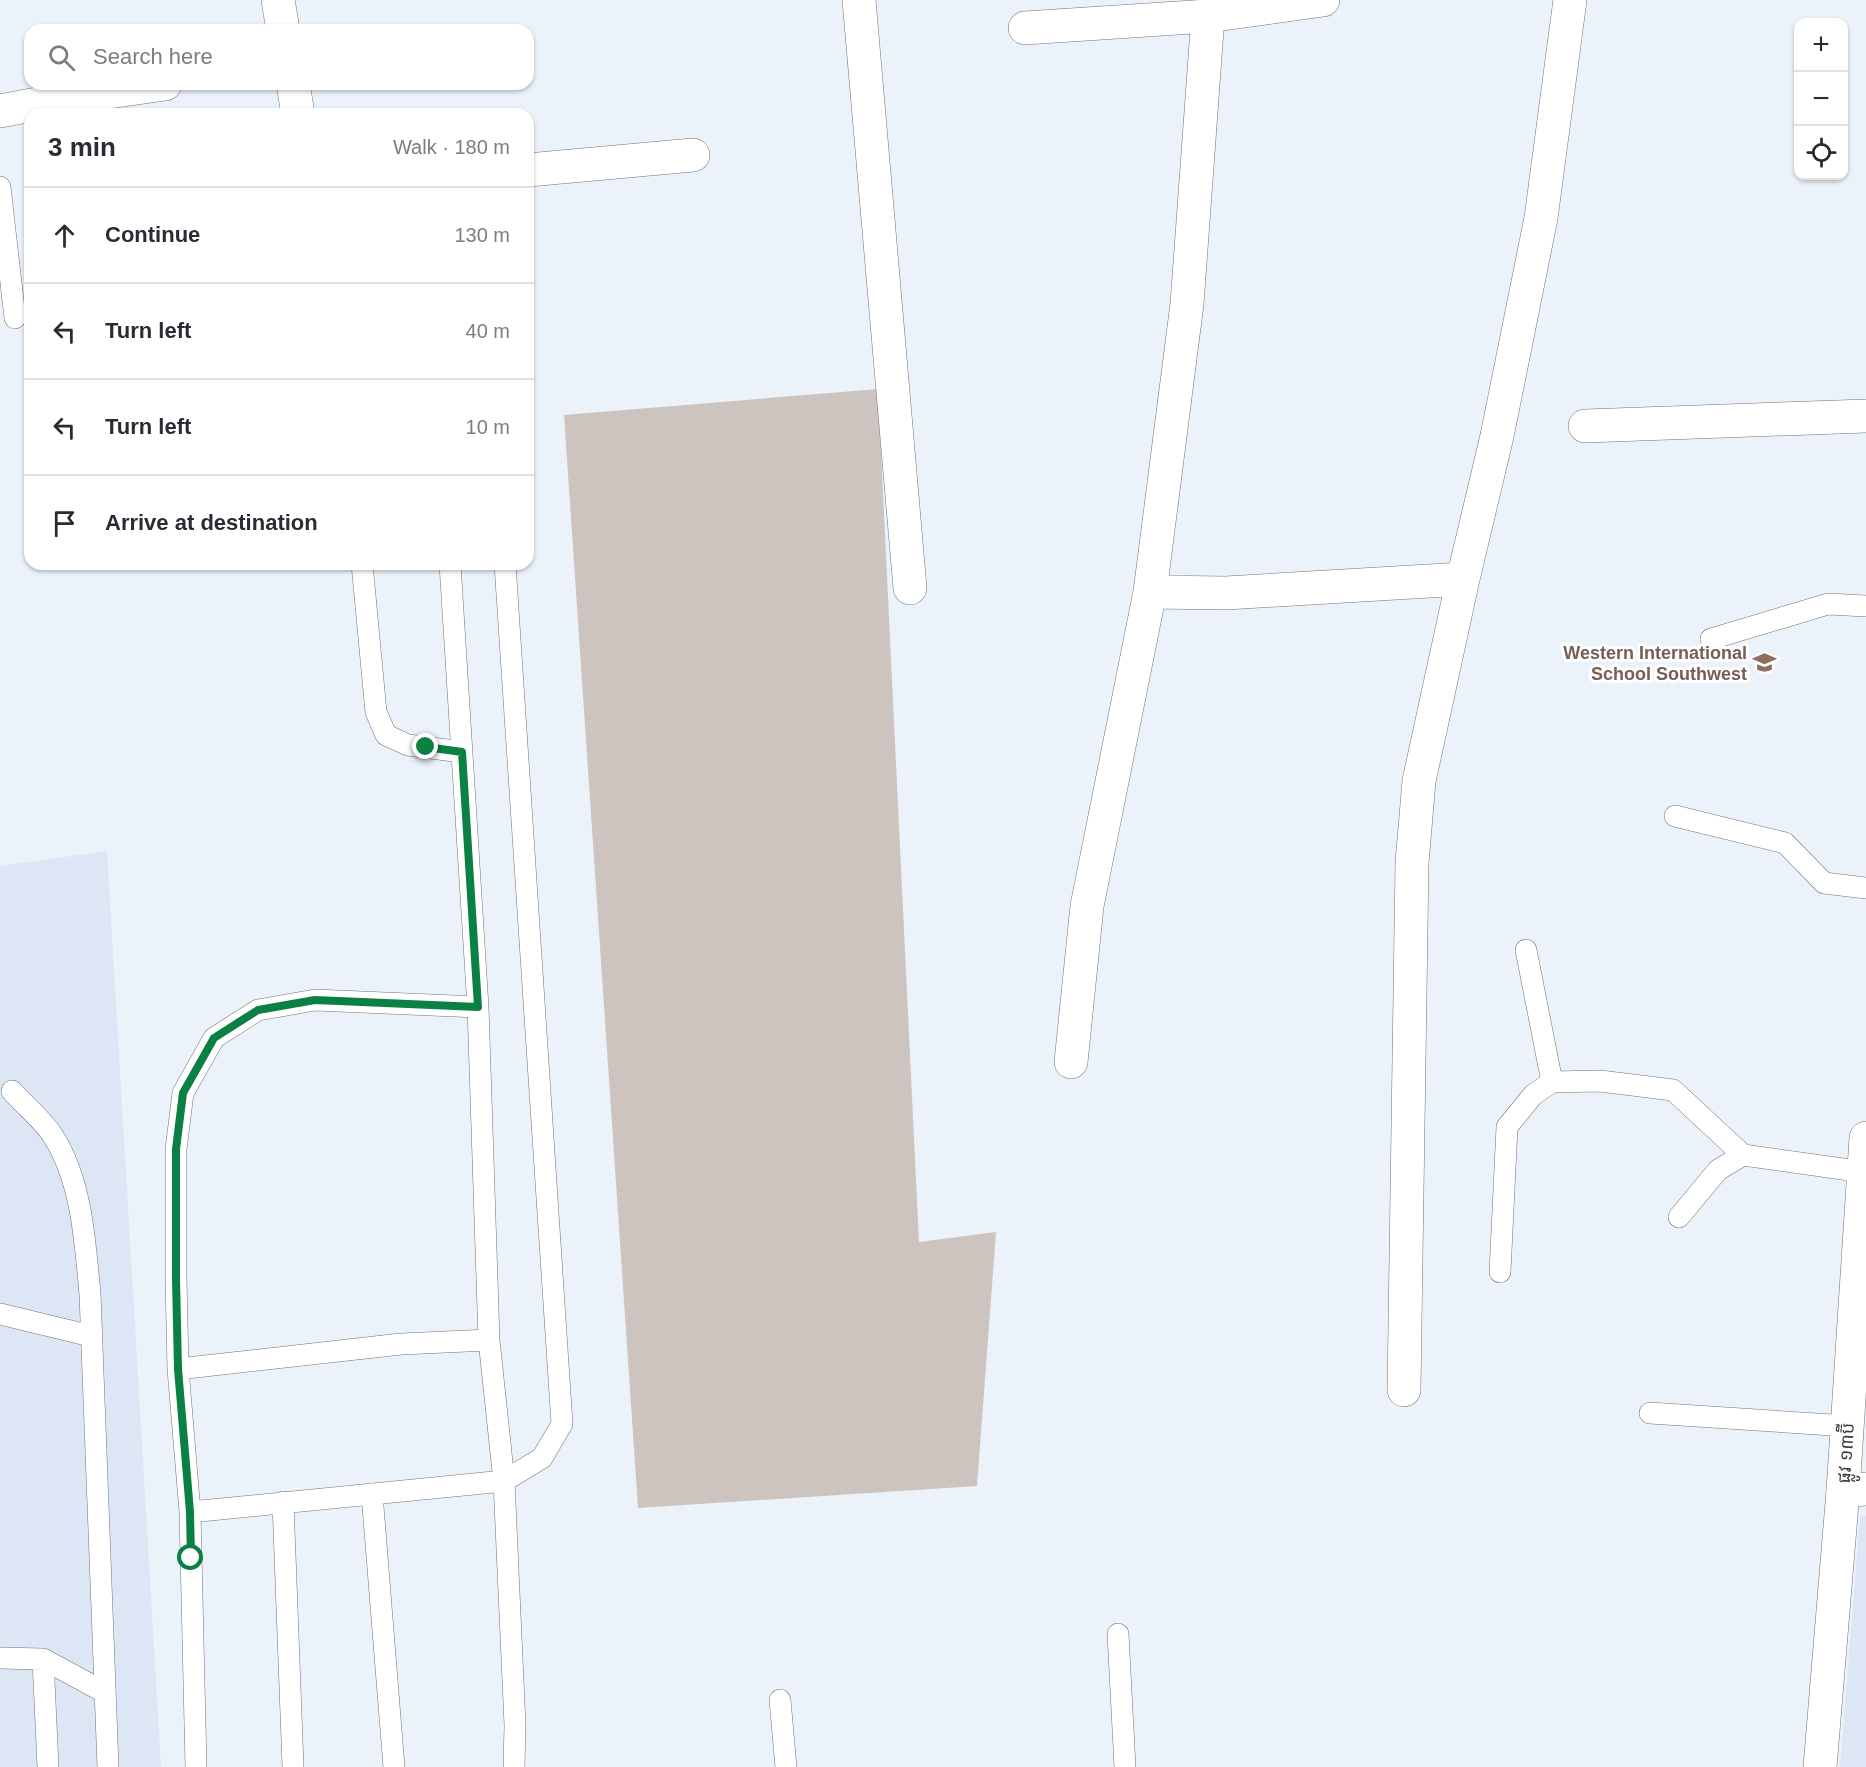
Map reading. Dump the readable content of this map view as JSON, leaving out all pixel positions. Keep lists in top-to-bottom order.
{
  "streets": {
    "street": ["ផ្លូវ ១៣ប៊ី"]
  },
  "places": {
    "school or university": ["Western International School Southwest"]
  },
  "page": {
    "map_buttons": ["+", "−"],
    "search": "Search here",
    "heading": ["3 min", "Walk · 180 m"],
    "list": [
      ["Continue", "130 m"],
      ["Turn left", "40 m"],
      ["Turn left", "10 m"],
      "Arrive at destination"
    ]
  }
}
